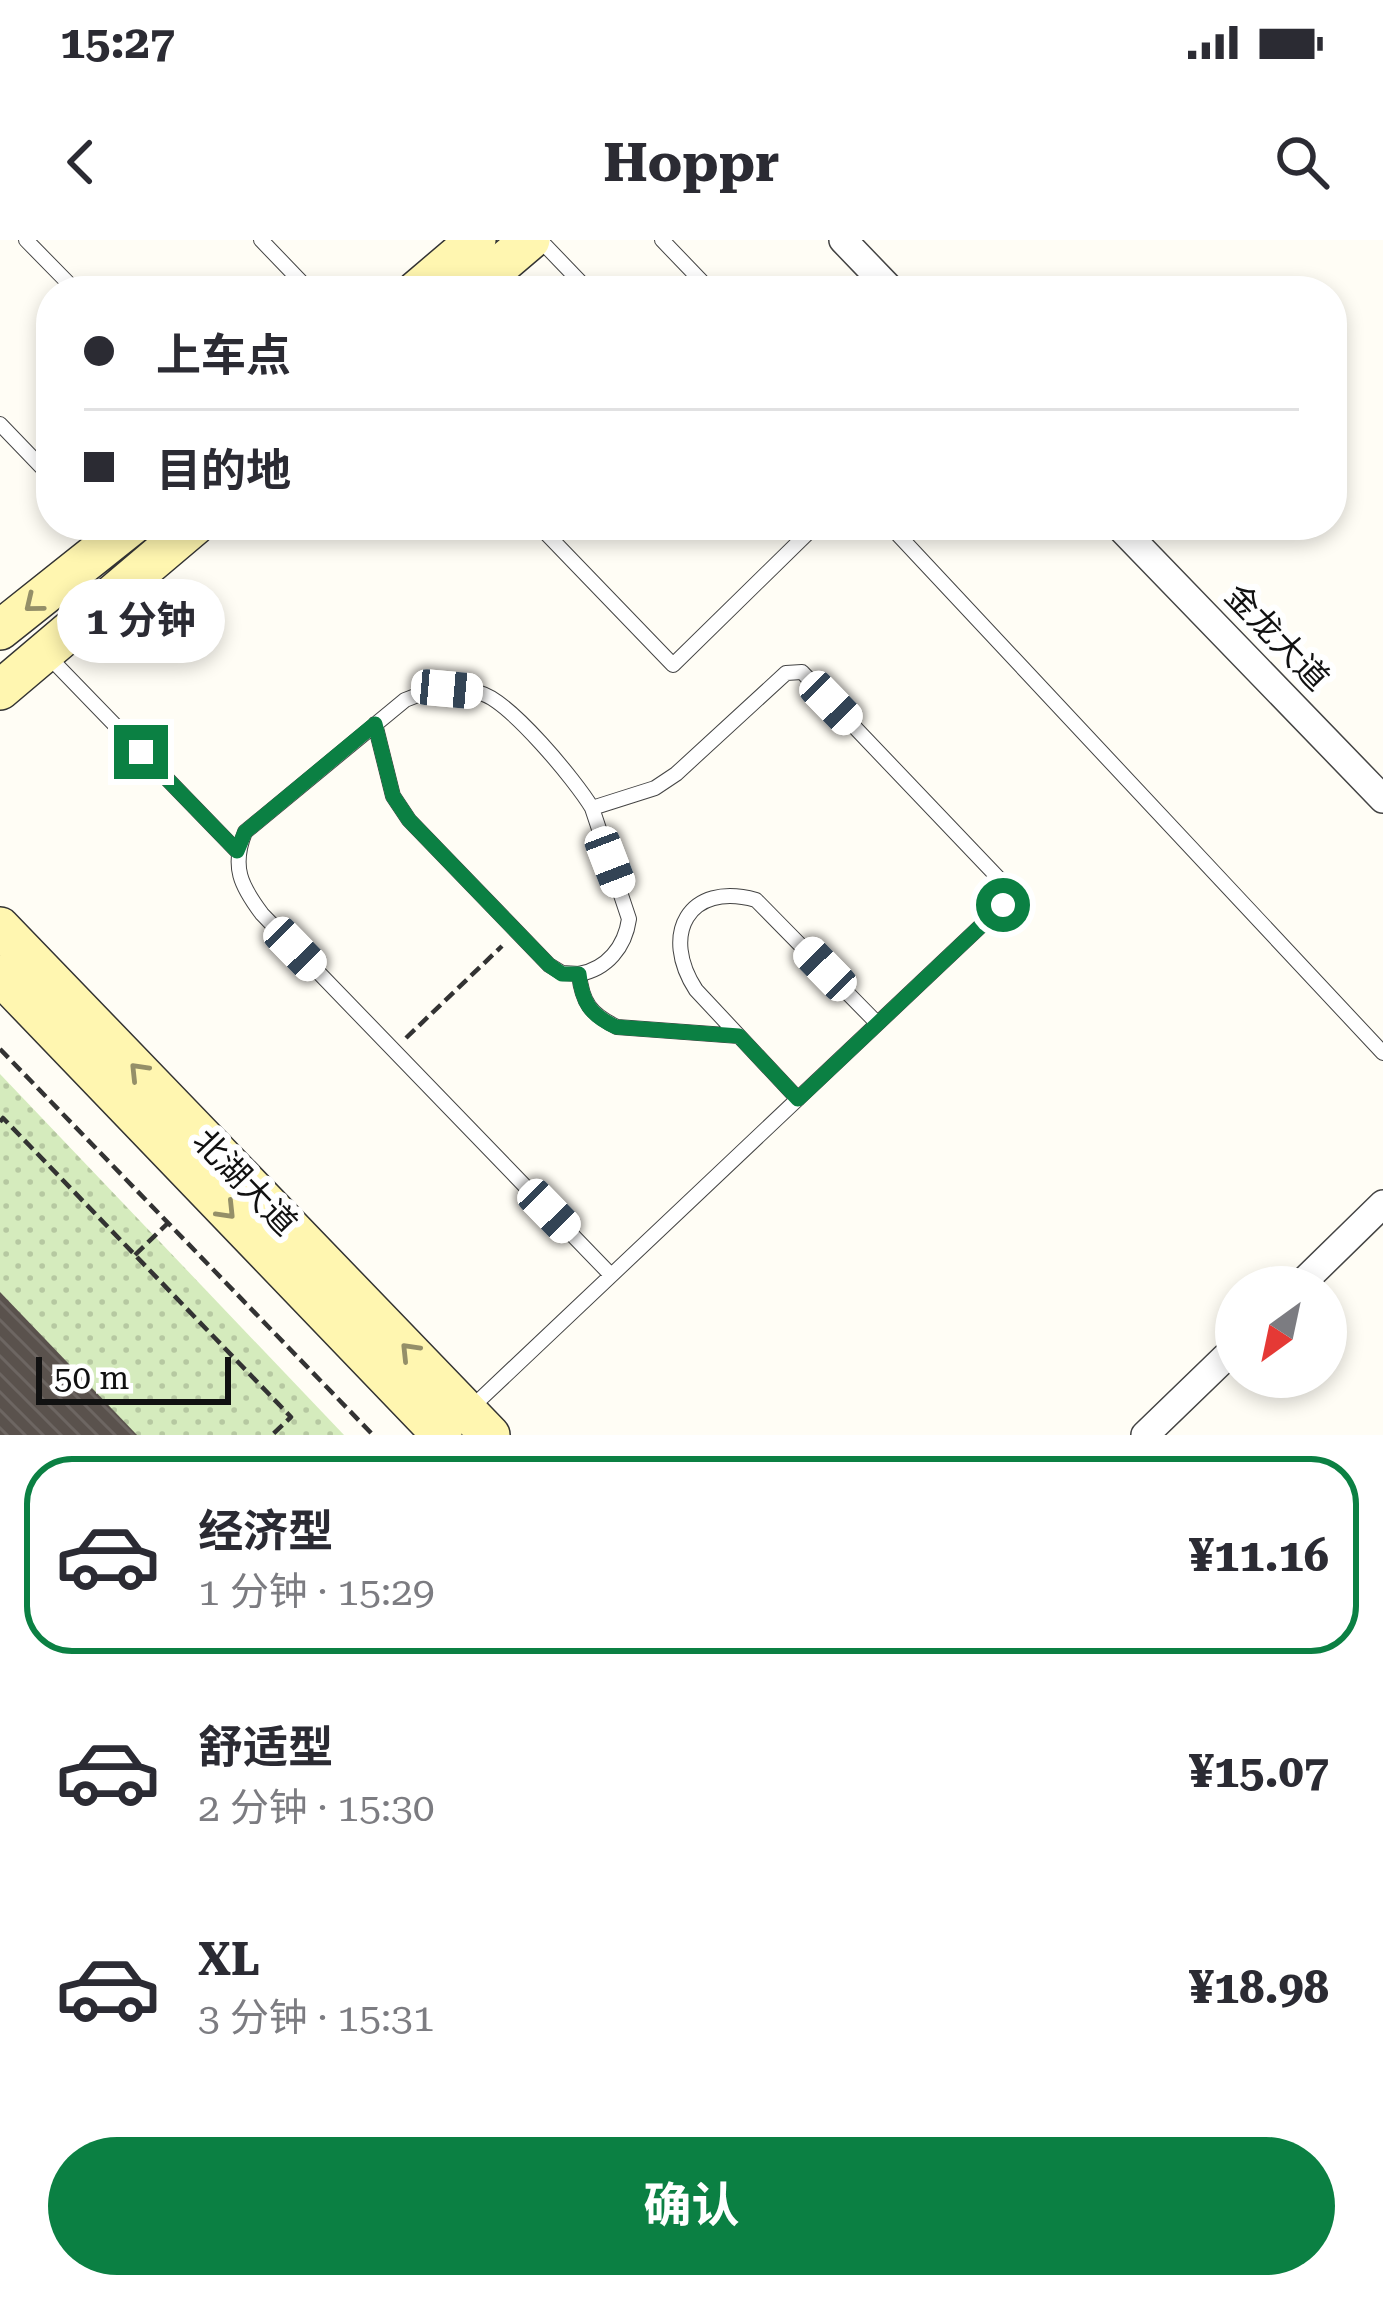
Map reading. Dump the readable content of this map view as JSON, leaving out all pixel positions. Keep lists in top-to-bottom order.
{
  "streets": {
    "main road": ["北湖大道"],
    "street": ["金龙大道"]
  },
  "scale_bar": "50 m",
  "north": "bottom left",
  "page": {
    "status": "15:27",
    "header": "Hoppr",
    "banner": ["上车点", "目的地"],
    "bubble": "1 分钟",
    "scale": "50 m",
    "list": [
      {
        "name": "经济型",
        "note": "1 分钟 · 15:29",
        "value": "¥11.16"
      },
      {
        "name": "舒适型",
        "note": "2 分钟 · 15:30",
        "value": "¥15.07"
      },
      {
        "name": "XL",
        "note": "3 分钟 · 15:31",
        "value": "¥18.98"
      }
    ],
    "buttons": "确认"
  }
}
